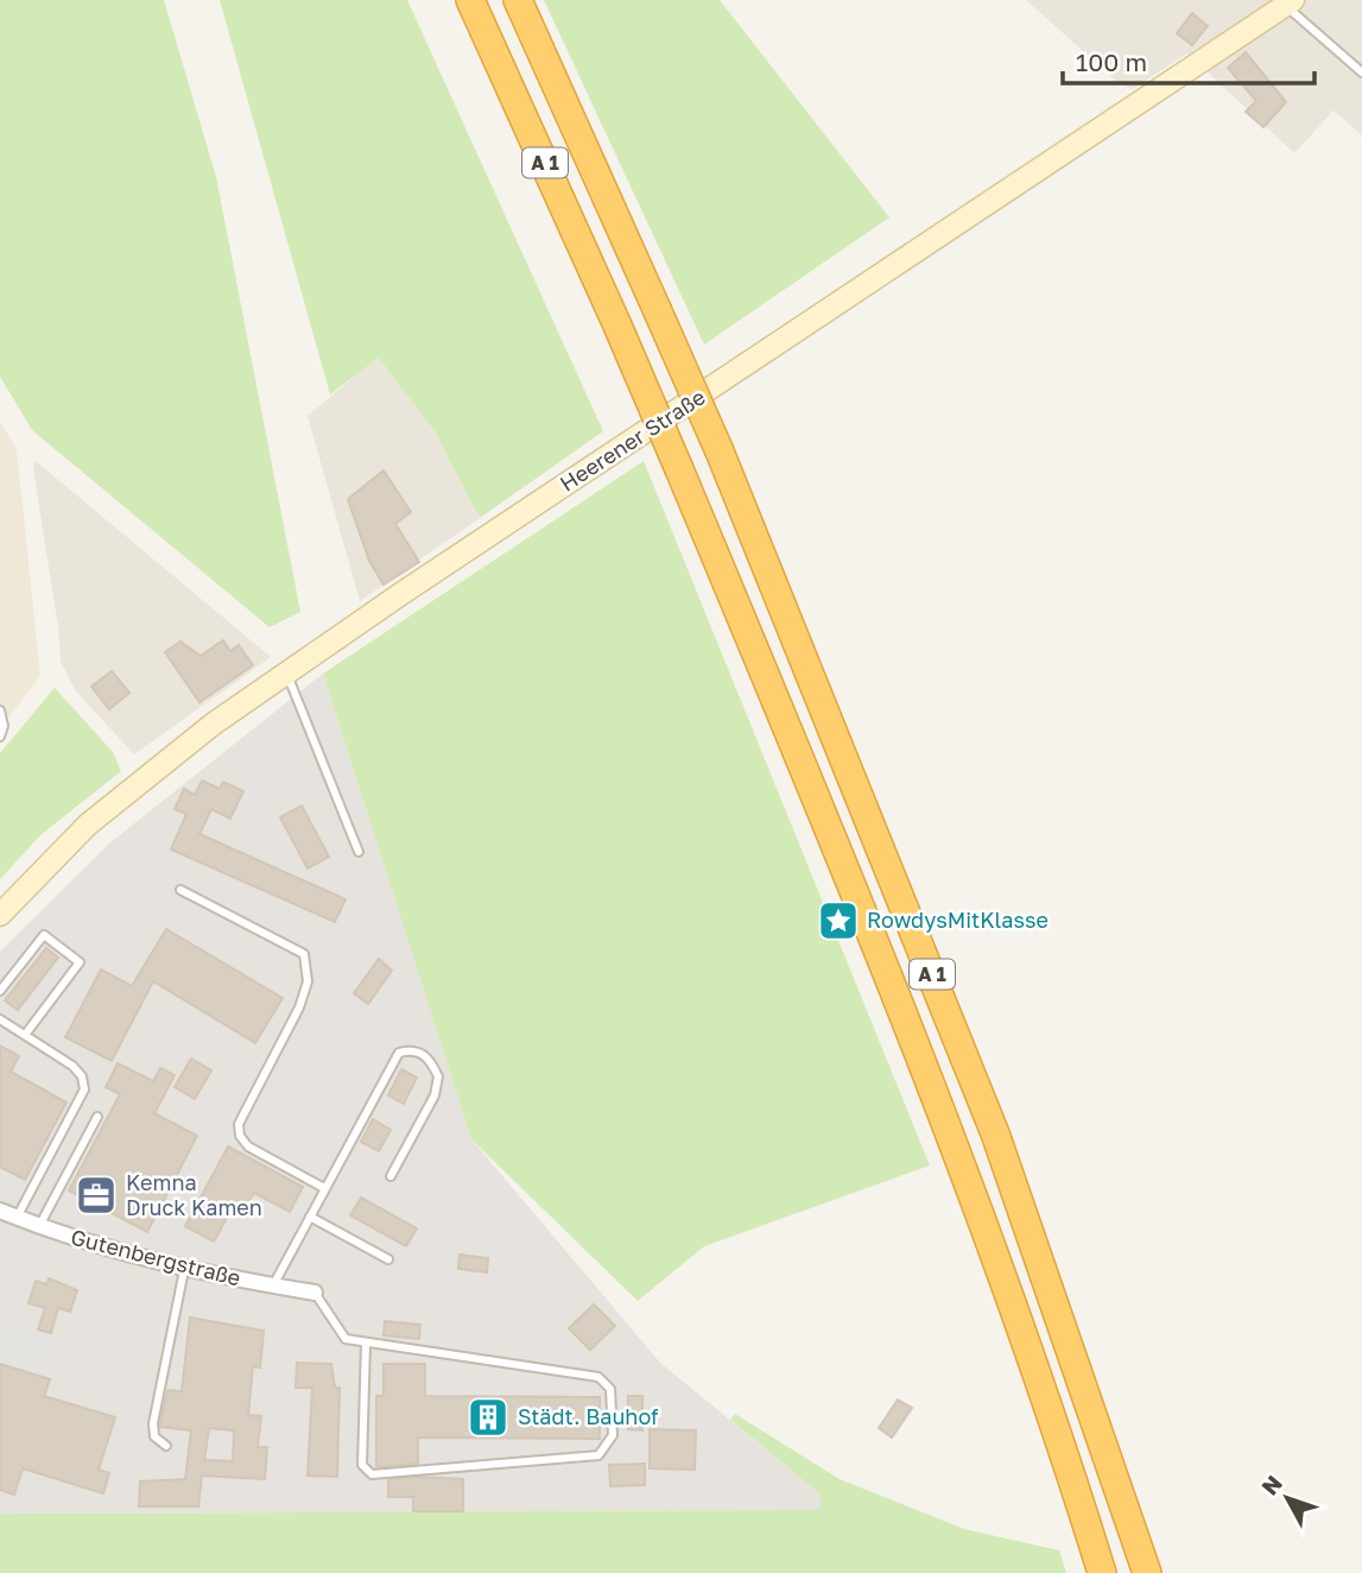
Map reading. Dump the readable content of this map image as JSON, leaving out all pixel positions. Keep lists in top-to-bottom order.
{
  "streets": {
    "highway": ["A 1"],
    "main road": ["Heerener Straße"],
    "street": ["Gutenbergstraße"]
  },
  "places": {
    "place": ["RowdysMitKlasse"],
    "office": ["Kemna Druck Kamen"],
    "building": ["Städt. Bauhof"]
  },
  "scale_bar": "100 m",
  "north": "top left"
}
